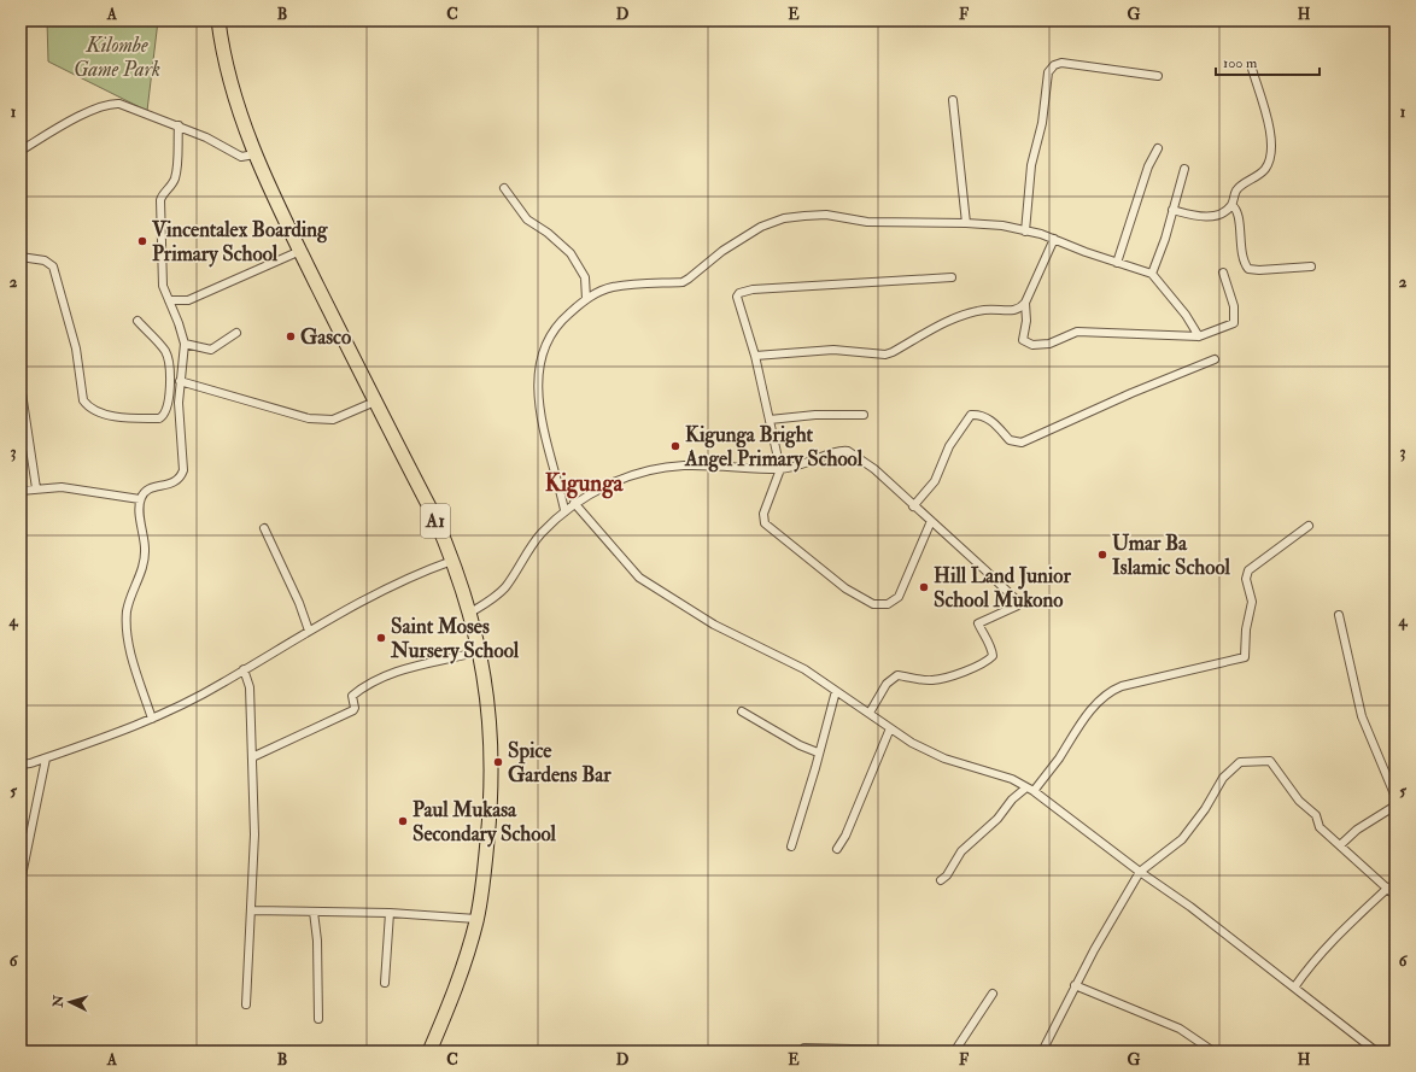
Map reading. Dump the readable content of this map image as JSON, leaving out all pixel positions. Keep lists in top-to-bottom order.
{
  "streets": {
    "highway": ["A1"]
  },
  "districts": ["Kigunga"],
  "parks": ["Kilombe Game Park"],
  "places": [
    "Vincentalex Boarding Primary School",
    "Gasco",
    "Kigunga Bright Angel Primary School",
    "Umar Ba Islamic School",
    "Hill Land Junior School Mukono",
    "Saint Moses Nursery School",
    "Spice Gardens Bar",
    "Paul Mukasa Secondary School"
  ],
  "scale_bar": "100 m",
  "north": "left",
  "grid": {
    "columns": [
      "A",
      "B",
      "C",
      "D",
      "E",
      "F",
      "G",
      "H"
    ],
    "rows": [
      "1",
      "2",
      "3",
      "4",
      "5",
      "6"
    ]
  }
}
